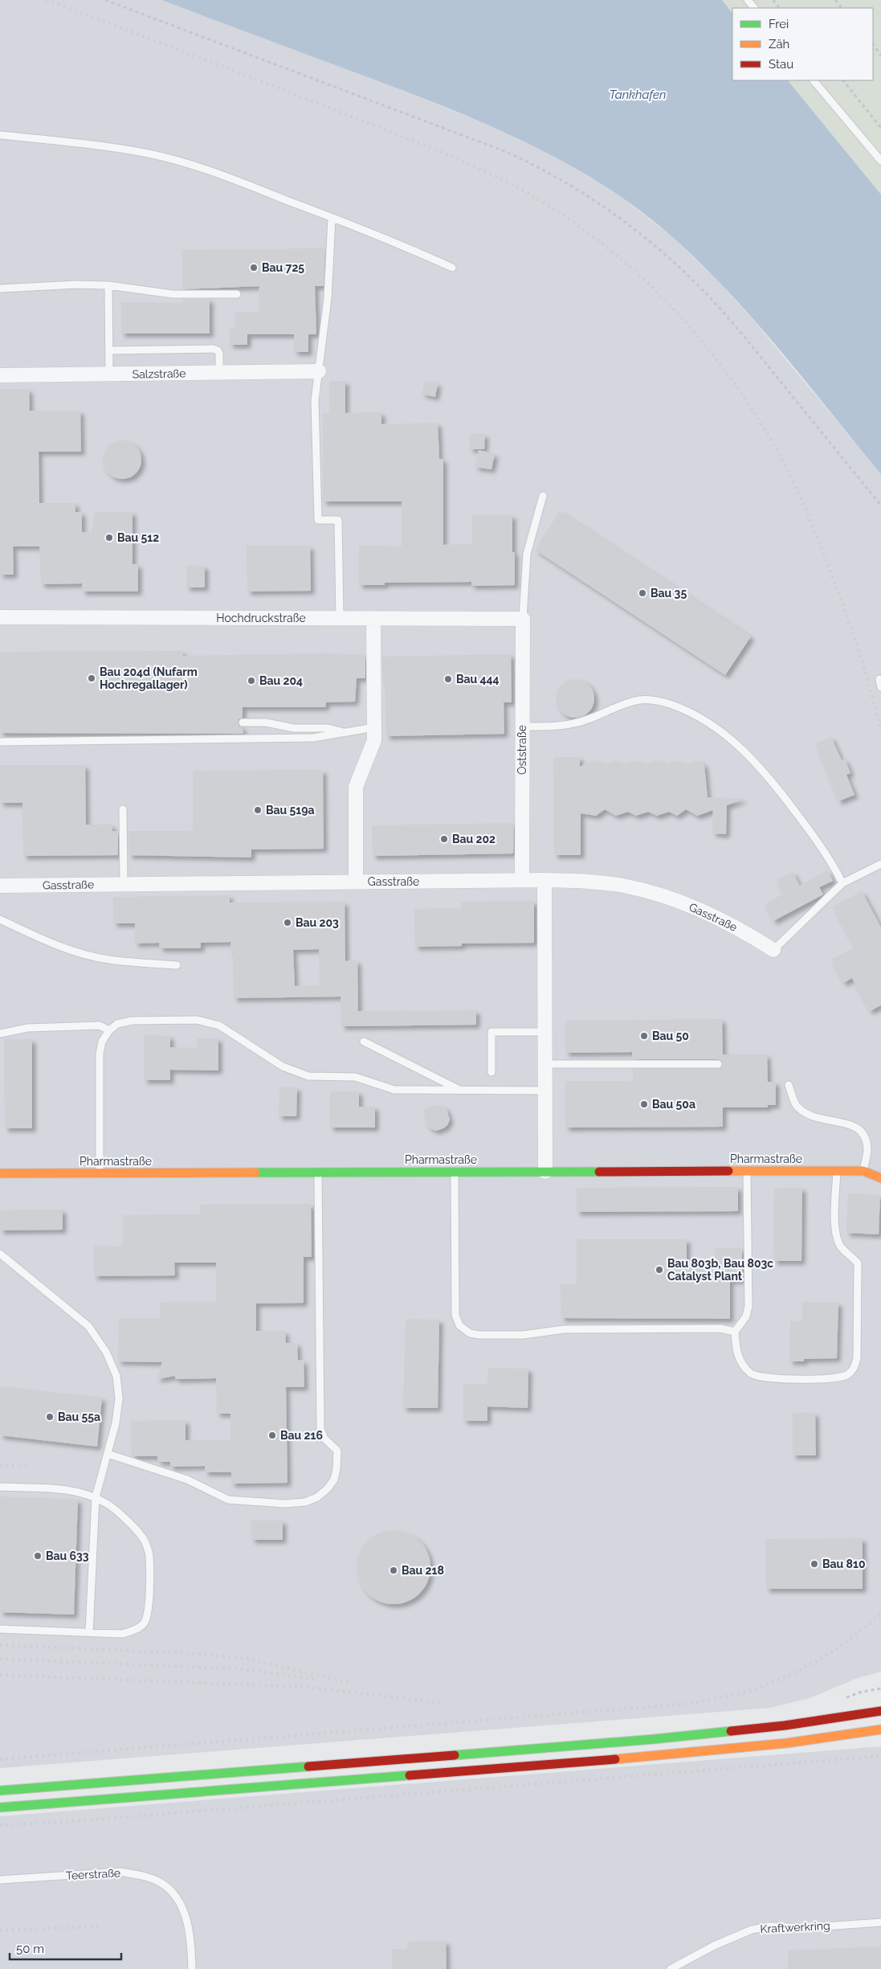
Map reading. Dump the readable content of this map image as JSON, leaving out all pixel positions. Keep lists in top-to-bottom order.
{
  "streets": {
    "main road": ["Pharmastraße"],
    "street": [
      "Salzstraße",
      "Hochdruckstraße",
      "Oststraße",
      "Gasstraße"
    ],
    "lane": ["Teerstraße", "Kraftwerkring"]
  },
  "crossings": [
    ["Hochdruckstraße", "Oststraße"],
    ["Oststraße", "Gasstraße"]
  ],
  "water": ["Tankhafen"],
  "places": [
    "Bau 725",
    "Bau 512",
    "Bau 35",
    "Bau 204d (Nufarm Hochregallager)",
    "Bau 444",
    "Bau 204",
    "Bau 519a",
    "Bau 202",
    "Bau 203",
    "Bau 50",
    "Bau 50a",
    "Bau 803b, Bau 803c Catalyst Plant",
    "Bau 55a",
    "Bau 216",
    "Bau 633",
    "Bau 810",
    "Bau 218"
  ],
  "legend": ["Frei", "Zäh", "Stau"],
  "scale_bar": "50 m"
}
